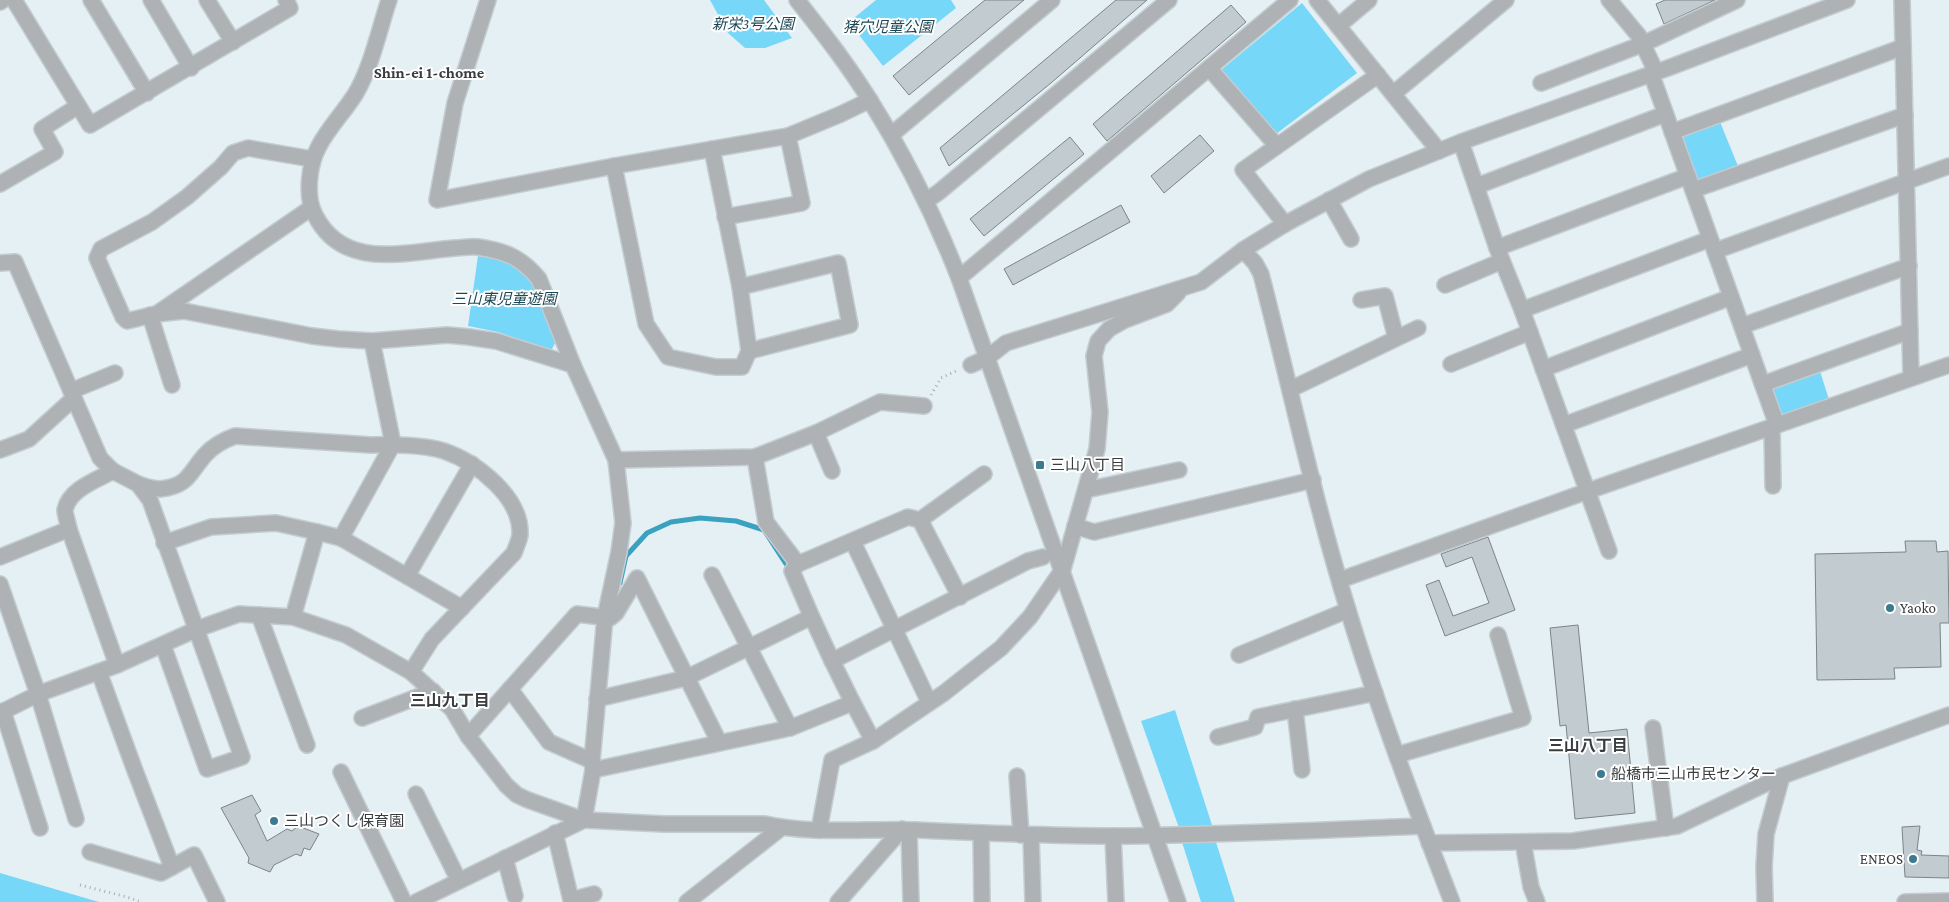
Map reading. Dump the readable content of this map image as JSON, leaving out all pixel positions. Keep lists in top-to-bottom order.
{
  "districts": ["Shin-ei 1-chome", "三山九丁目", "三山八丁目"],
  "parks": ["新栄3号公園", "猪穴児童公園", "三山東児童遊園"],
  "places": {
    "transit": ["三山八丁目"],
    "other": [
      "Yaoko",
      "船橋市三山市民センター",
      "三山つくし保育園",
      "ENEOS"
    ]
  }
}
